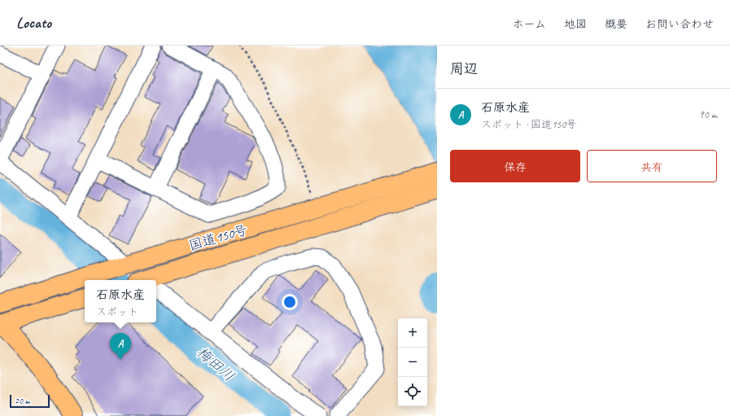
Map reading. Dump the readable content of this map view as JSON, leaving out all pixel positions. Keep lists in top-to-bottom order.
{
  "streets": {
    "main road": ["国道150号"]
  },
  "water": ["梅田川"],
  "scale_bar": "20 m",
  "page": {
    "header": "Locato",
    "nav": [
      "ホーム",
      "地図",
      "概要",
      "お問い合わせ"
    ],
    "heading": "周辺",
    "list": [
      {
        "mark": "A",
        "name": "石原水産",
        "note": "スポット · 国道150号",
        "value": "90 m"
      }
    ],
    "buttons": ["保存", "共有"],
    "popup": ["石原水産", "スポット"],
    "map_buttons": ["+", "−"],
    "pins": "A",
    "scale": "20 m"
  }
}
